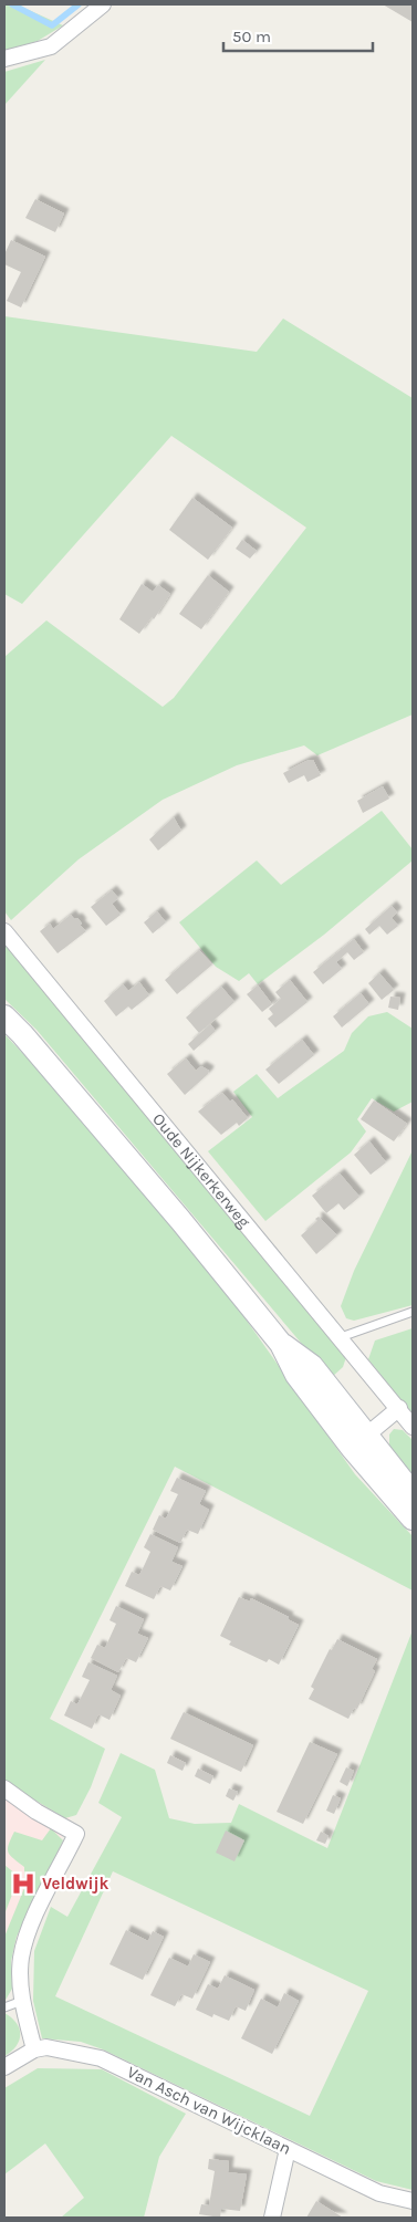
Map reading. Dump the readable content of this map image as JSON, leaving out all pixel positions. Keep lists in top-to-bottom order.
{
  "streets": {
    "street": ["Oude Nijkerkerweg", "Van Asch van Wijcklaan"]
  },
  "places": {
    "hospital": ["Veldwijk"]
  },
  "scale_bar": "50 m"
}
